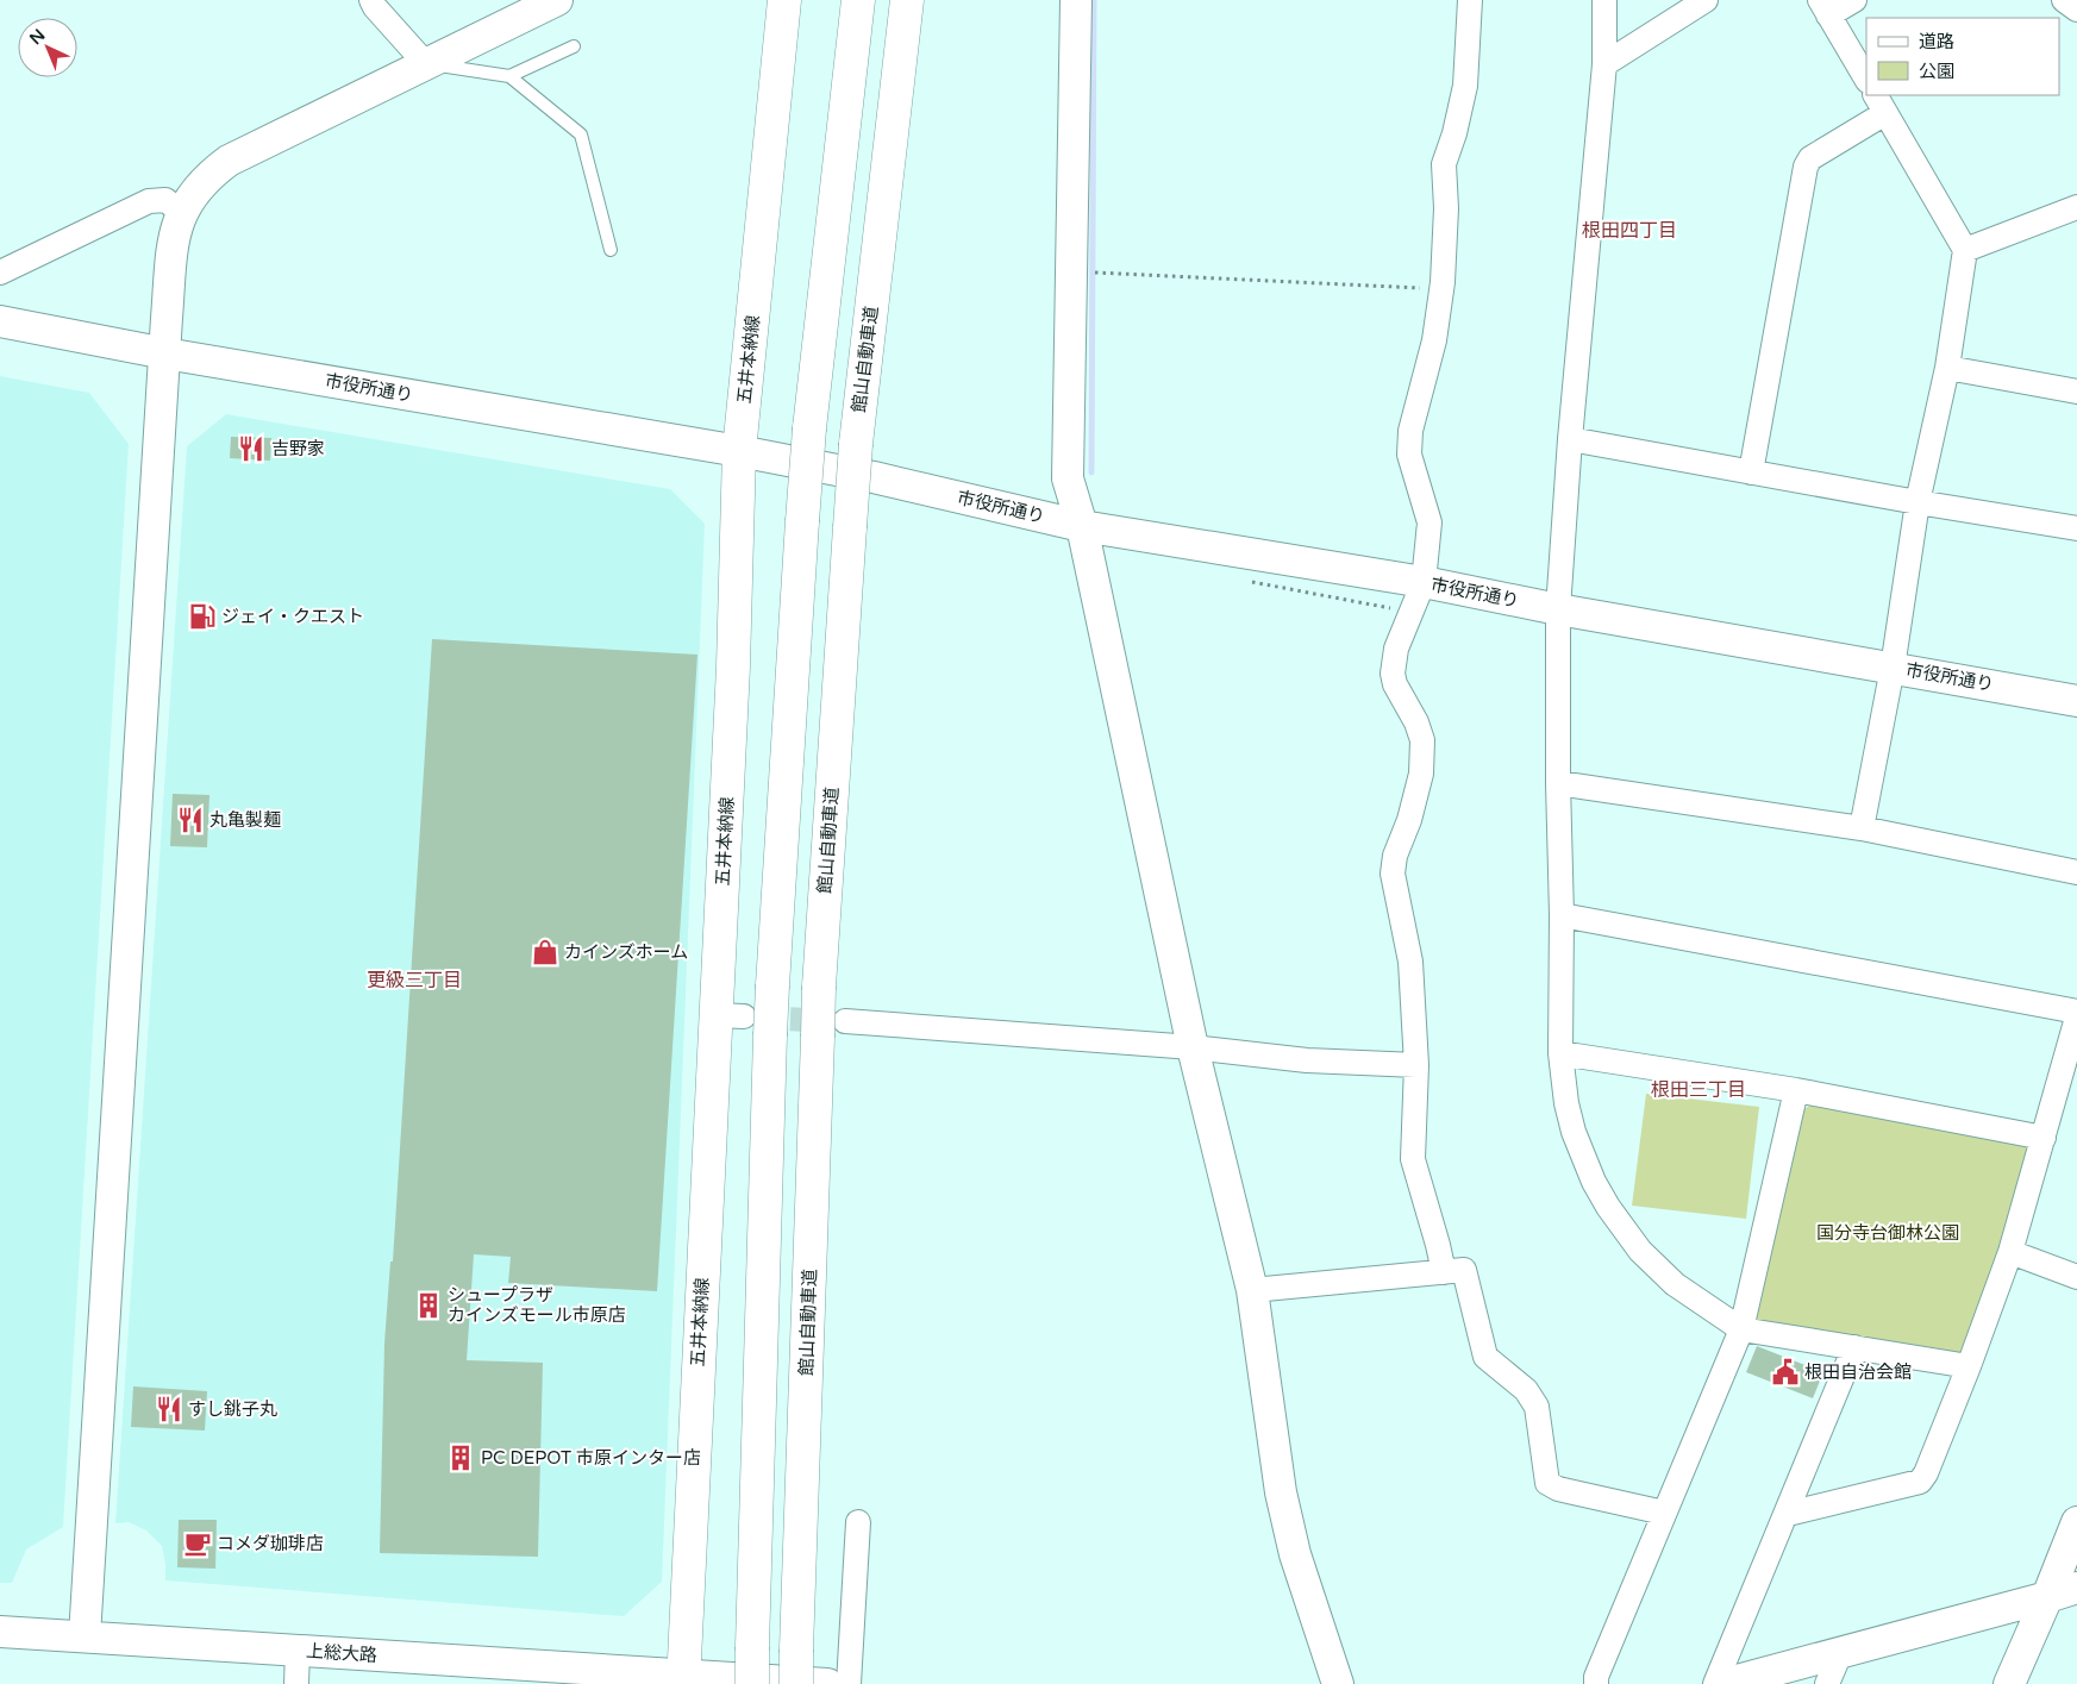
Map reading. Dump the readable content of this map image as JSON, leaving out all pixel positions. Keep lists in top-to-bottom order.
{
  "streets": {
    "main road": ["五井本納線", "館山自動車道"],
    "street": ["市役所通り", "上総大路"]
  },
  "crossings": [
    ["五井本納線", "市役所通り"],
    ["五井本納線", "上総大路"]
  ],
  "districts": ["根田四丁目", "更級三丁目", "根田三丁目"],
  "parks": ["国分寺台御林公園"],
  "places": {
    "restaurant": ["吉野家", "丸亀製麺", "すし銚子丸"],
    "fuel station": ["ジェイ・クエスト"],
    "shop": ["カインズホーム"],
    "building": ["シュープラザ カインズモール市原店", "PC DEPOT 市原インター店"],
    "public building": ["根田自治会館"],
    "cafe": ["コメダ珈琲店"]
  },
  "legend": ["道路", "公園"],
  "north": "top left"
}
